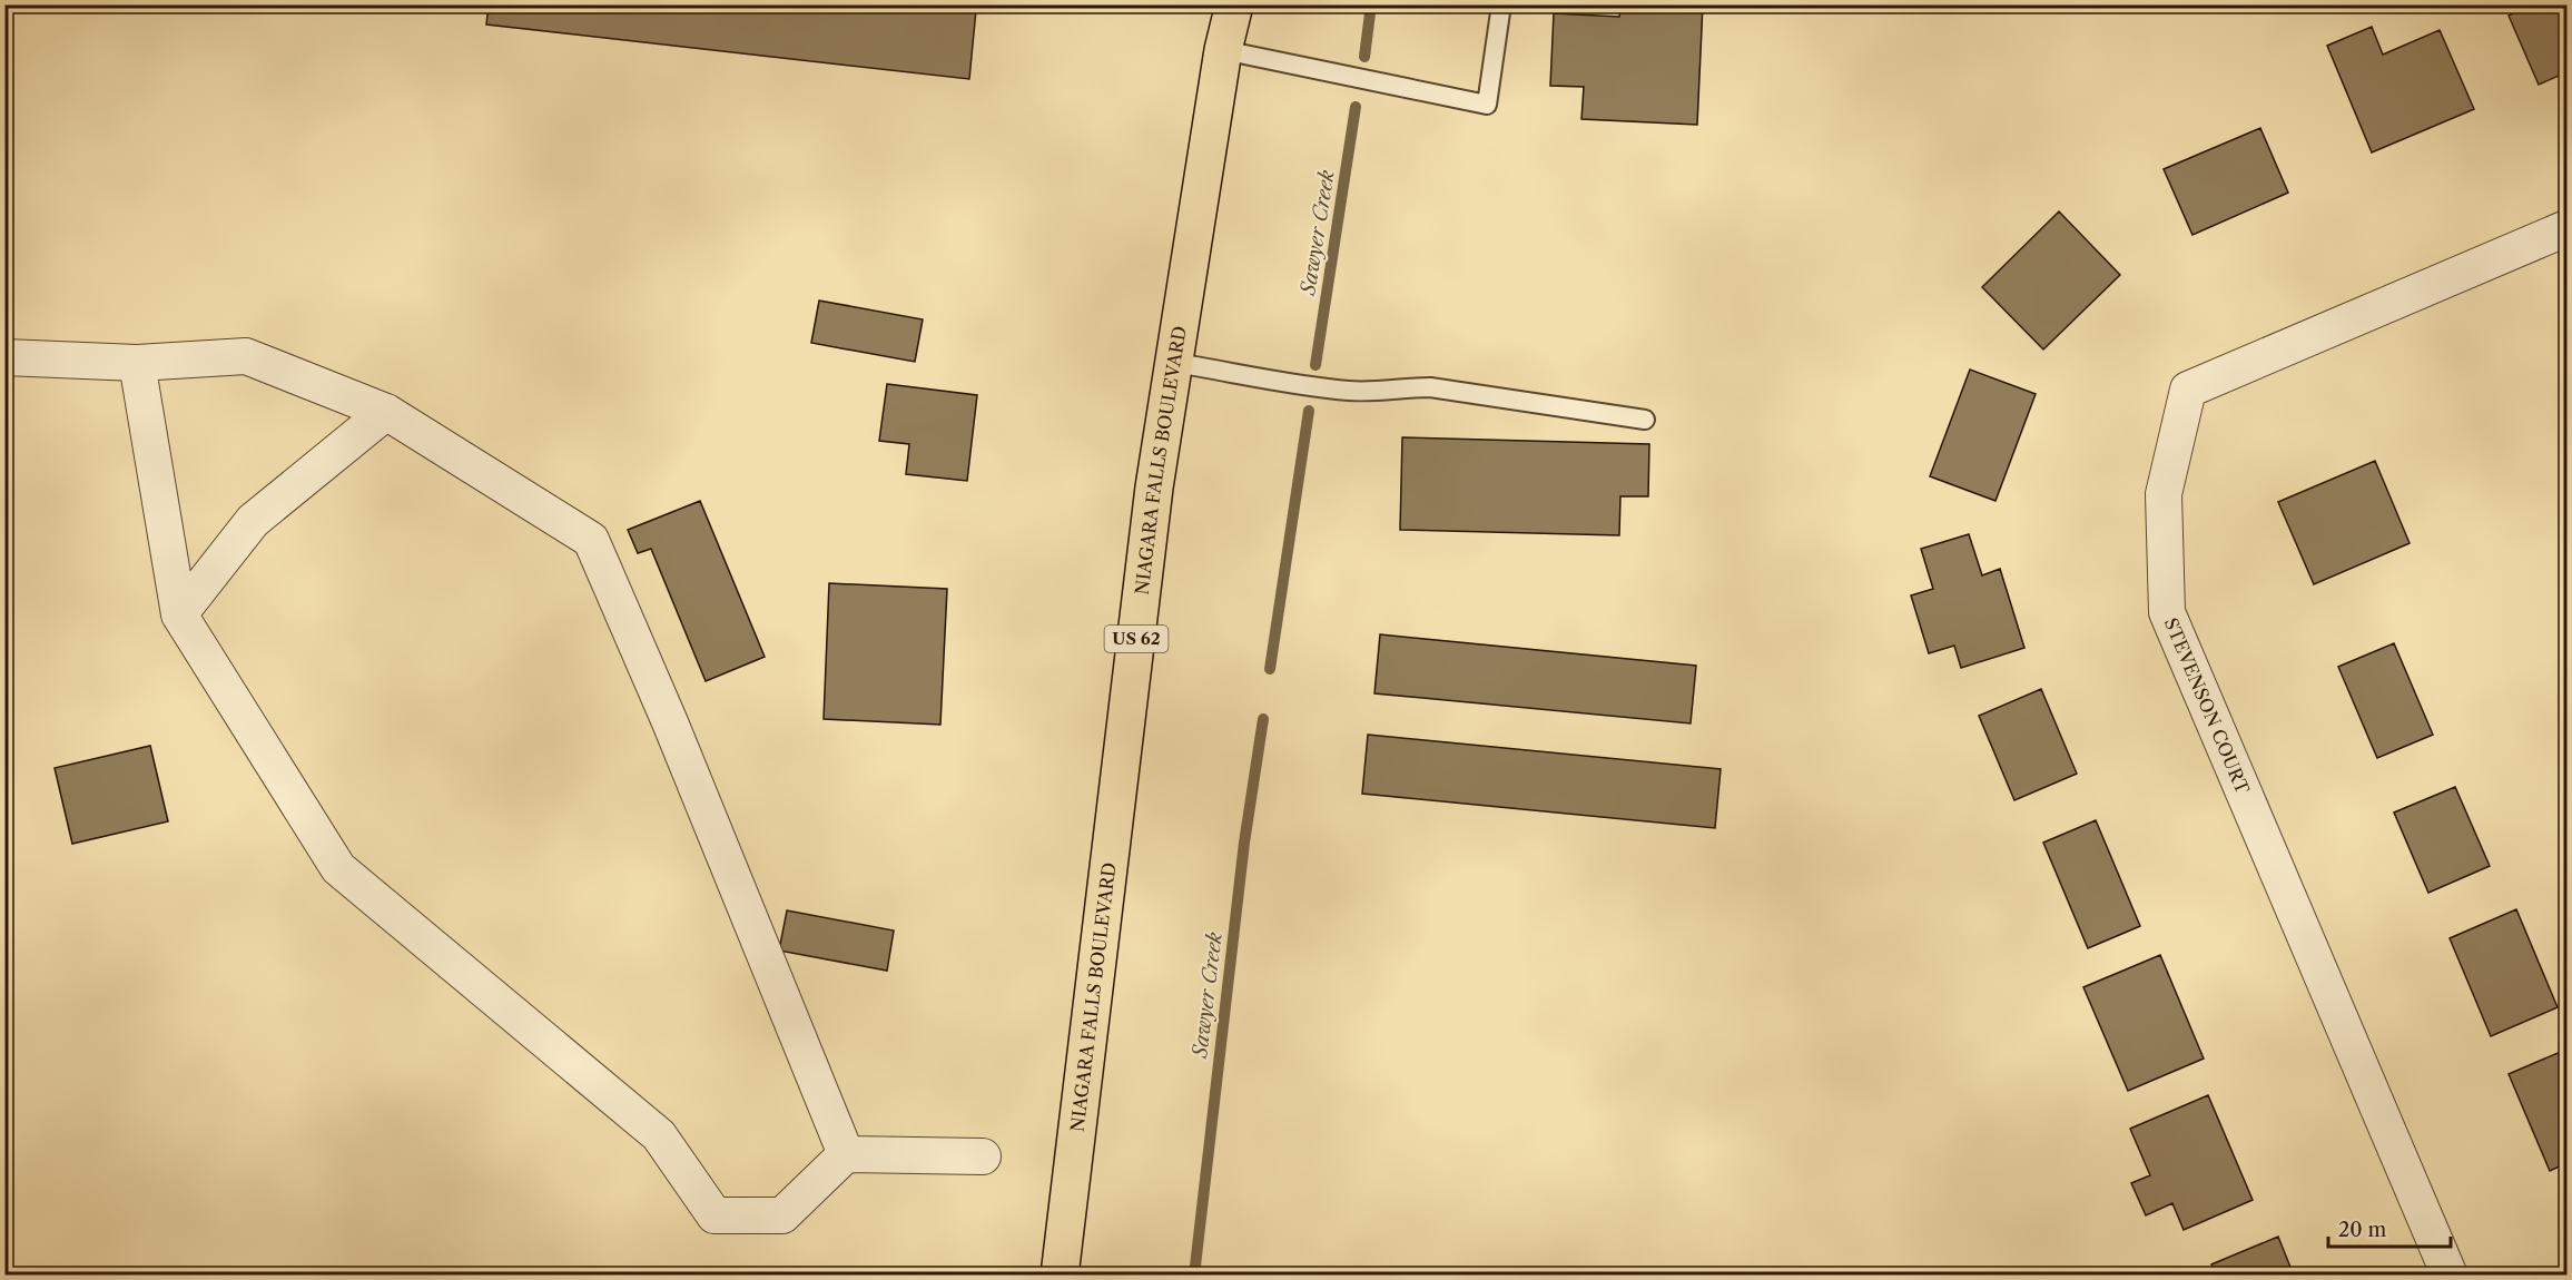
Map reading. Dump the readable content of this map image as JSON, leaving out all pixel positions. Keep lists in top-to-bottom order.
{
  "streets": {
    "main road": ["NIAGARA FALLS BOULEVARD", "US 62"],
    "street": ["STEVENSON COURT"]
  },
  "water": ["Sawyer Creek"],
  "scale_bar": "20 m"
}
